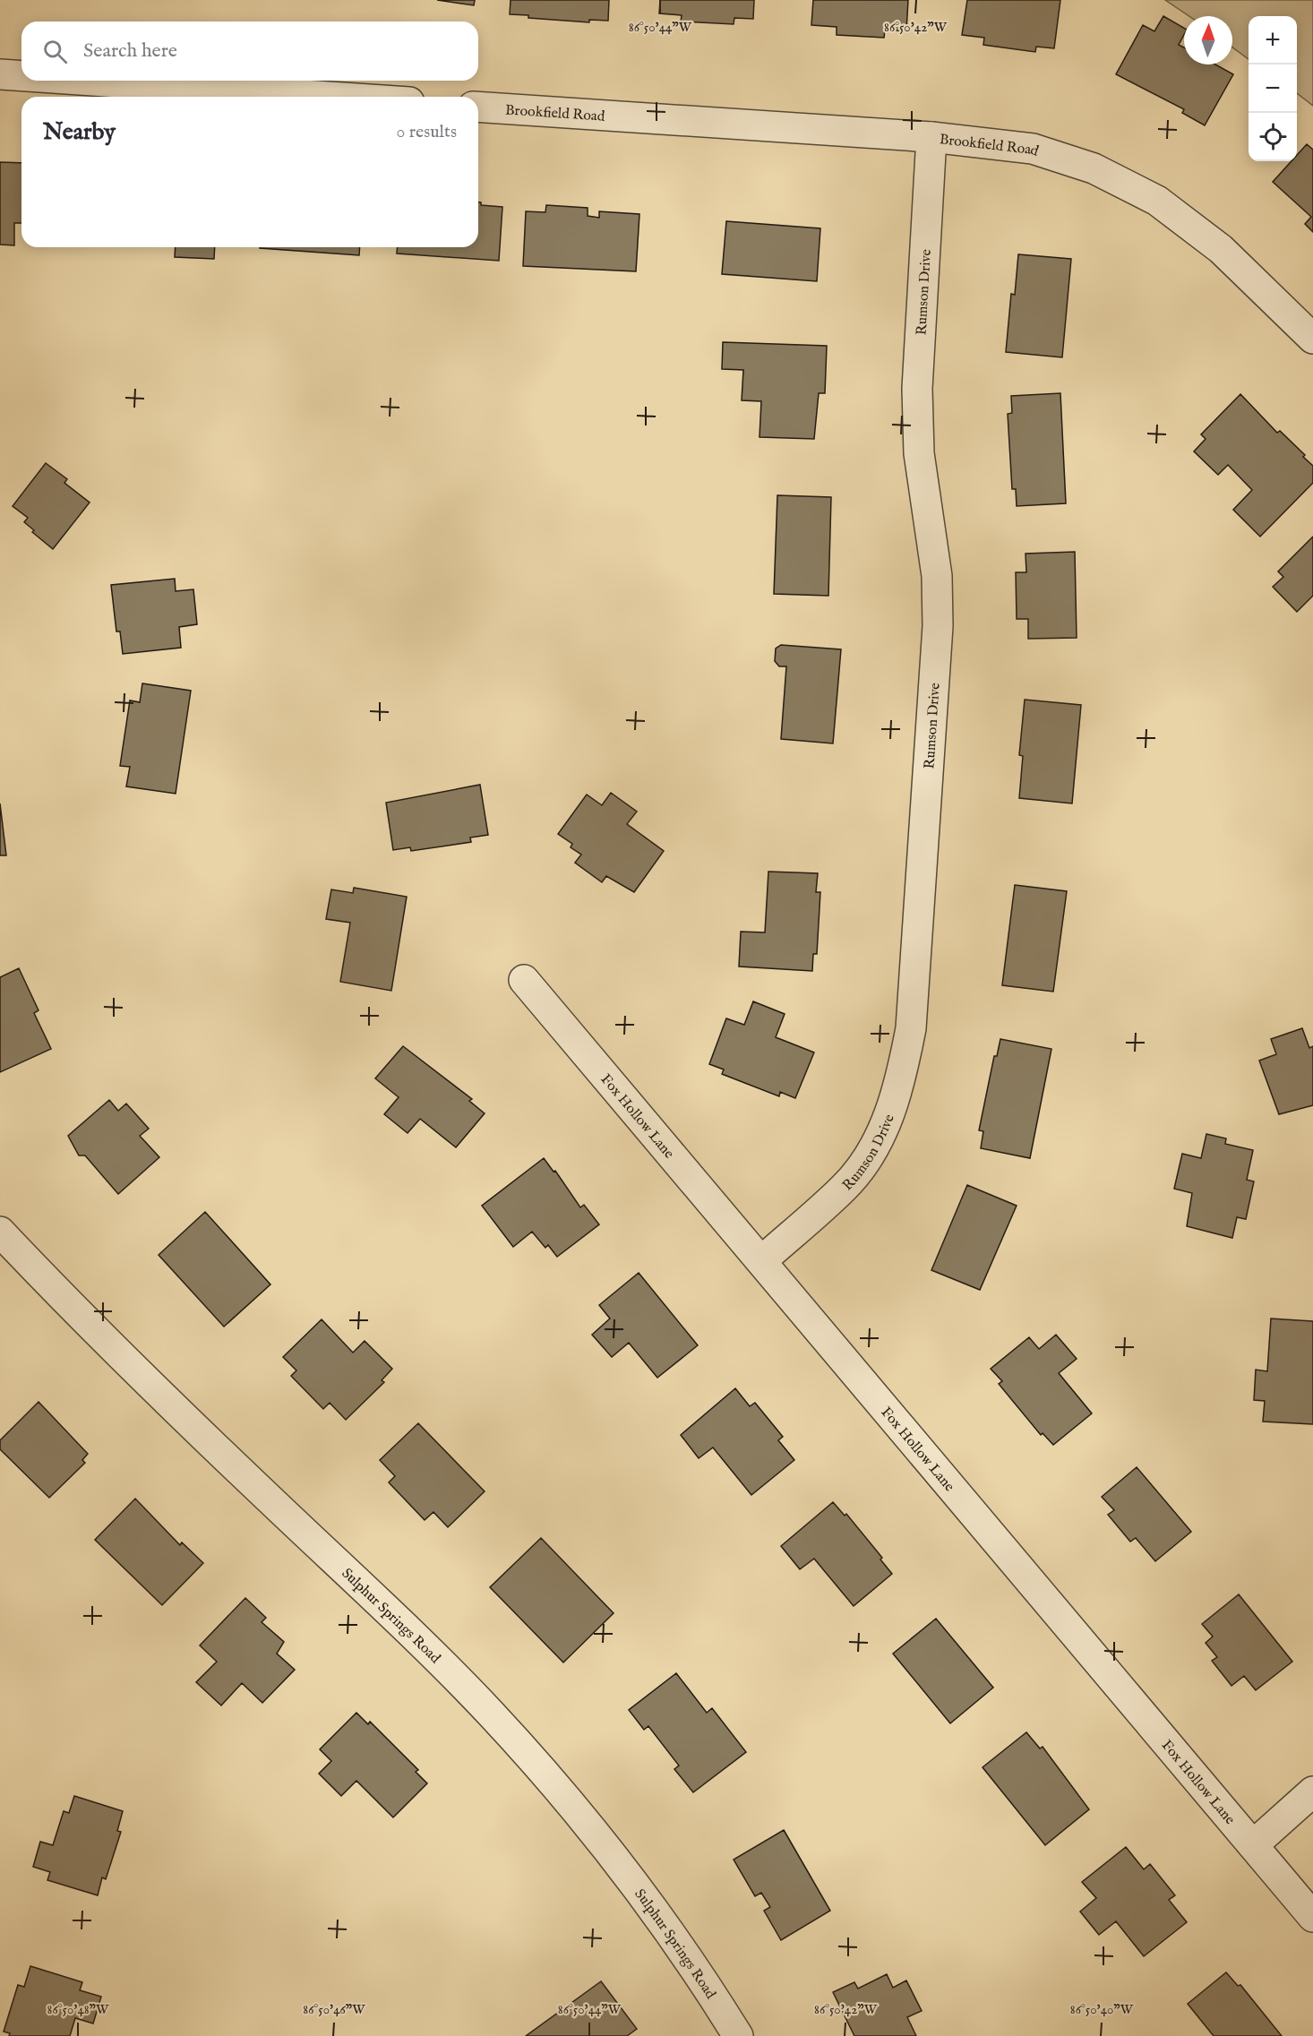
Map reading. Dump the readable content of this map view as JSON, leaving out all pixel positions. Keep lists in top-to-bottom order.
{
  "streets": {
    "street": [
      "Brookfield Road",
      "Rumson Drive",
      "Fox Hollow Lane",
      "Sulphur Springs Road"
    ]
  },
  "crossings": [
    ["Brookfield Road", "Rumson Drive"],
    ["Rumson Drive", "Fox Hollow Lane"]
  ],
  "north": "top",
  "page": {
    "map_buttons": ["+", "−"],
    "search": "Search here",
    "heading": ["Nearby", "0 results"]
  },
  "coordinates": [
    "86°50'44\"W",
    "86°50'42\"W",
    "86°50'48\"W",
    "86°50'46\"W",
    "86°50'40\"W"
  ]
}
